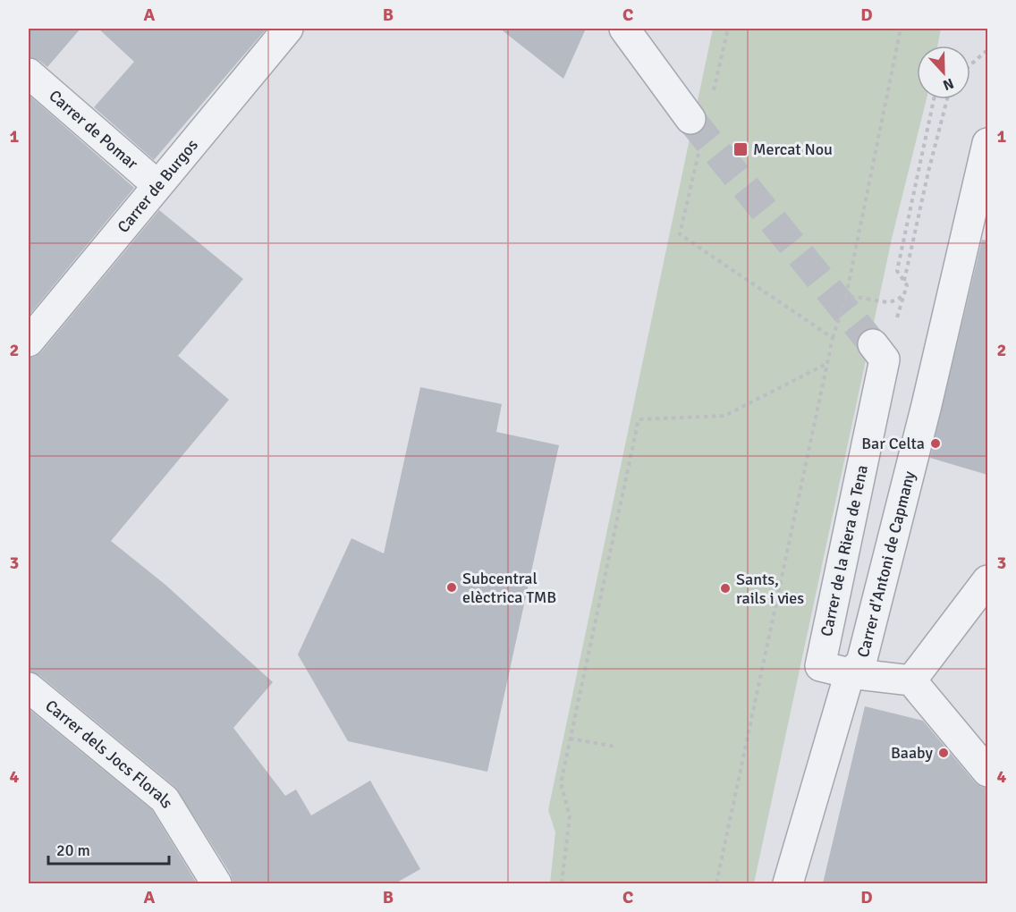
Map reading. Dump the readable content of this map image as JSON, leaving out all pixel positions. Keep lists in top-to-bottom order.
{
  "streets": {
    "street": [
      "Carrer de Pomar",
      "Carrer de Burgos",
      "Carrer de la Riera de Tena",
      "Carrer d'Antoni de Capmany",
      "Carrer dels Jocs Florals"
    ]
  },
  "crossings": [
    ["Carrer de Pomar", "Carrer de Burgos"],
    ["Carrer de la Riera de Tena", "Carrer d'Antoni de Capmany"]
  ],
  "places": {
    "transit": ["Mercat Nou"],
    "other": [
      "Bar Celta",
      "Subcentral elèctrica TMB",
      "Sants, rails i vies",
      "Baaby"
    ]
  },
  "scale_bar": "20 m",
  "north": "bottom",
  "grid": {
    "columns": [
      "A",
      "B",
      "C",
      "D"
    ],
    "rows": [
      "1",
      "2",
      "3",
      "4"
    ]
  }
}
